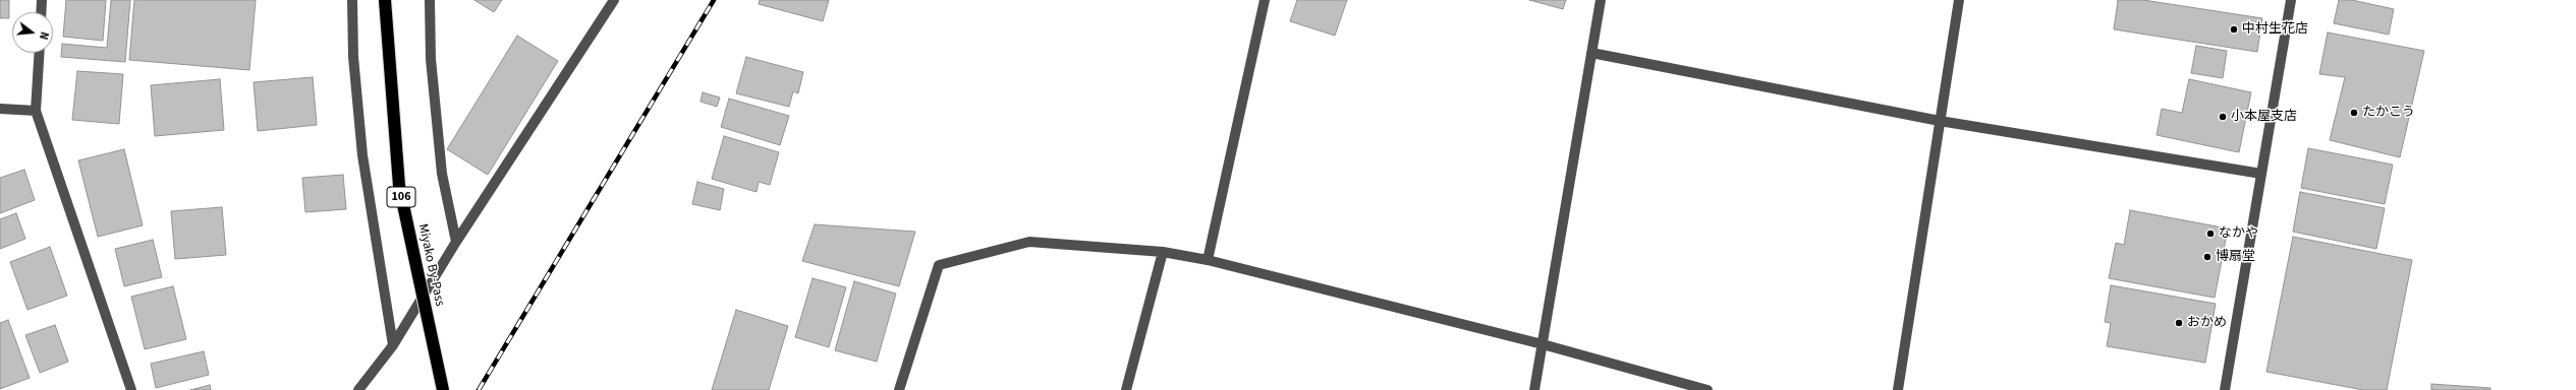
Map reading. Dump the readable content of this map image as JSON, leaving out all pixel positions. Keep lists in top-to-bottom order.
{
  "streets": {
    "highway": ["106", "Miyako By-Pass"]
  },
  "places": [
    "中村生花店",
    "たかこう",
    "小本屋支店",
    "なかや",
    "博扇堂",
    "おかめ"
  ],
  "north": "right"
}
